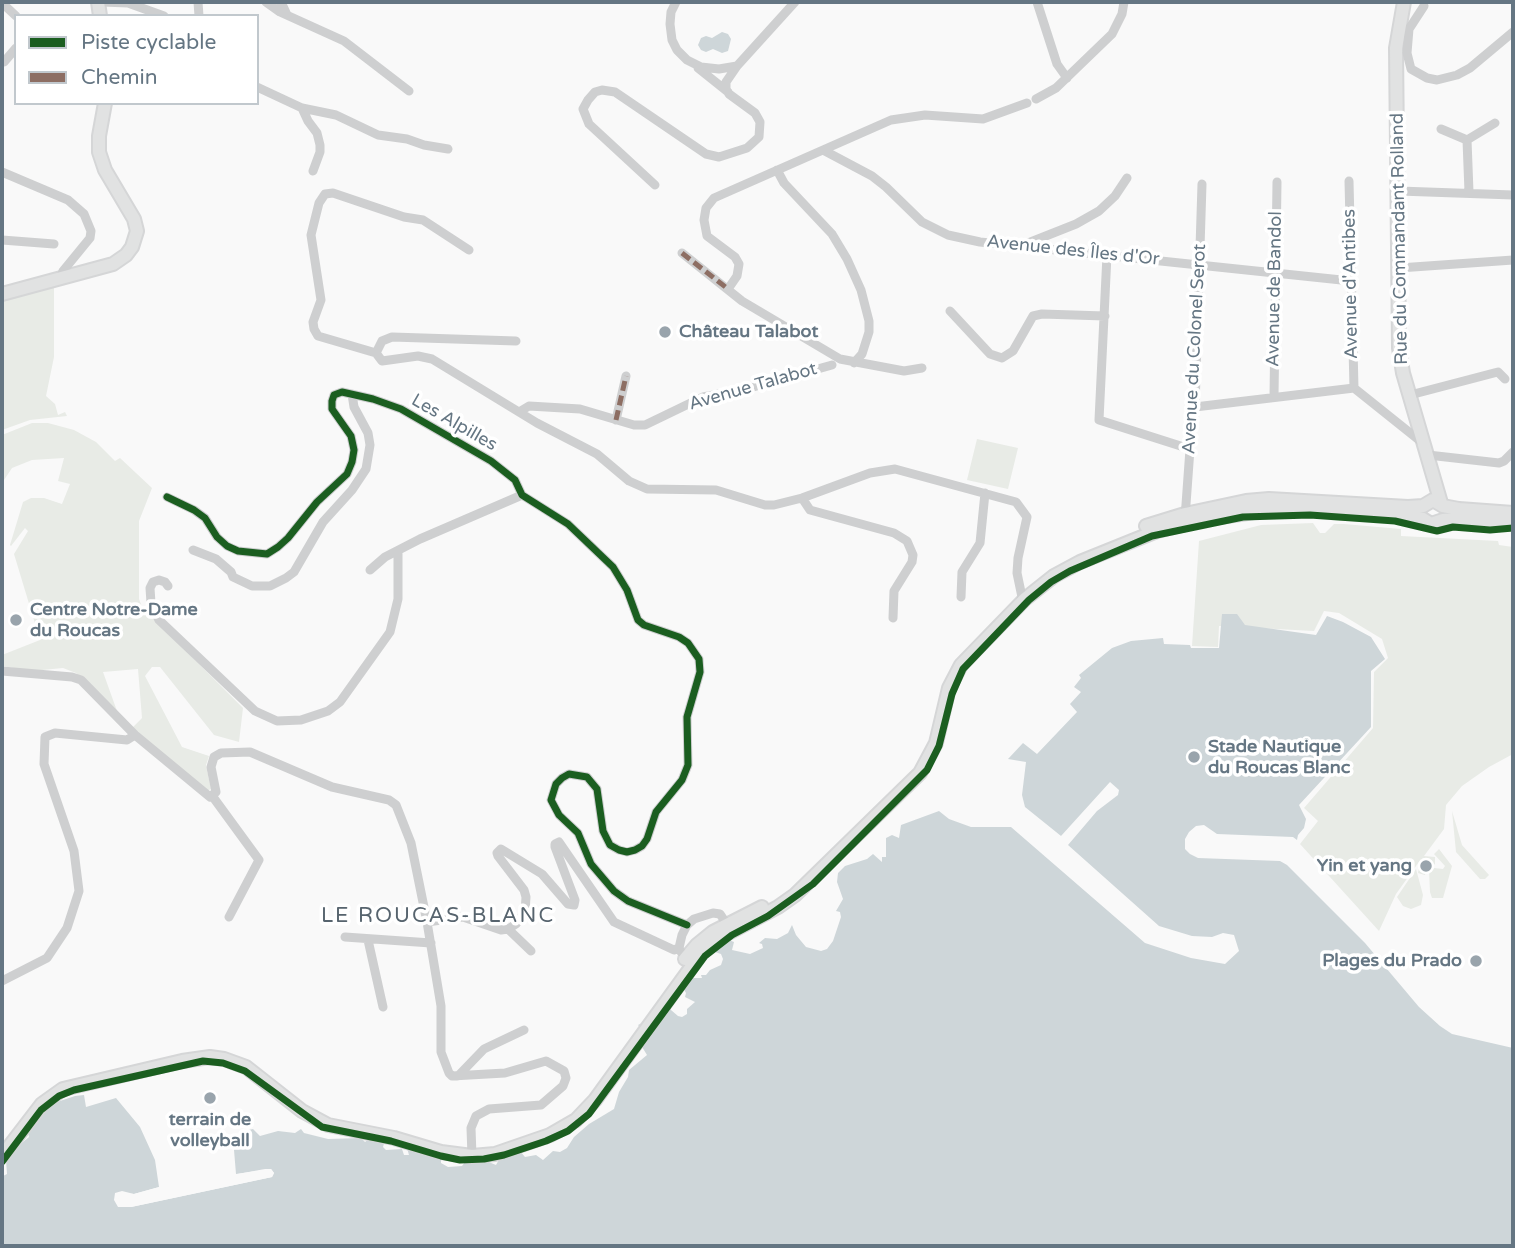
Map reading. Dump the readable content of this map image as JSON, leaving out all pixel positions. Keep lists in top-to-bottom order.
{
  "streets": {
    "main road": ["Rue du Commandant Rolland"],
    "street": [
      "Avenue des Îles d'Or",
      "Avenue d'Antibes",
      "Avenue de Bandol",
      "Avenue du Colonel Serot",
      "Avenue Talabot",
      "Les Alpilles"
    ]
  },
  "crossings": [
    ["Avenue des Îles d'Or", "Avenue d'Antibes"],
    ["Avenue des Îles d'Or", "Avenue de Bandol"],
    ["Avenue des Îles d'Or", "Avenue du Colonel Serot"]
  ],
  "districts": ["LE ROUCAS-BLANC"],
  "places": [
    "Château Talabot",
    "Centre Notre-Dame du Roucas",
    "Stade Nautique du Roucas Blanc",
    "Yin et yang",
    "Plages du Prado",
    "terrain de volleyball"
  ],
  "legend": ["Piste cyclable", "Chemin"]
}
